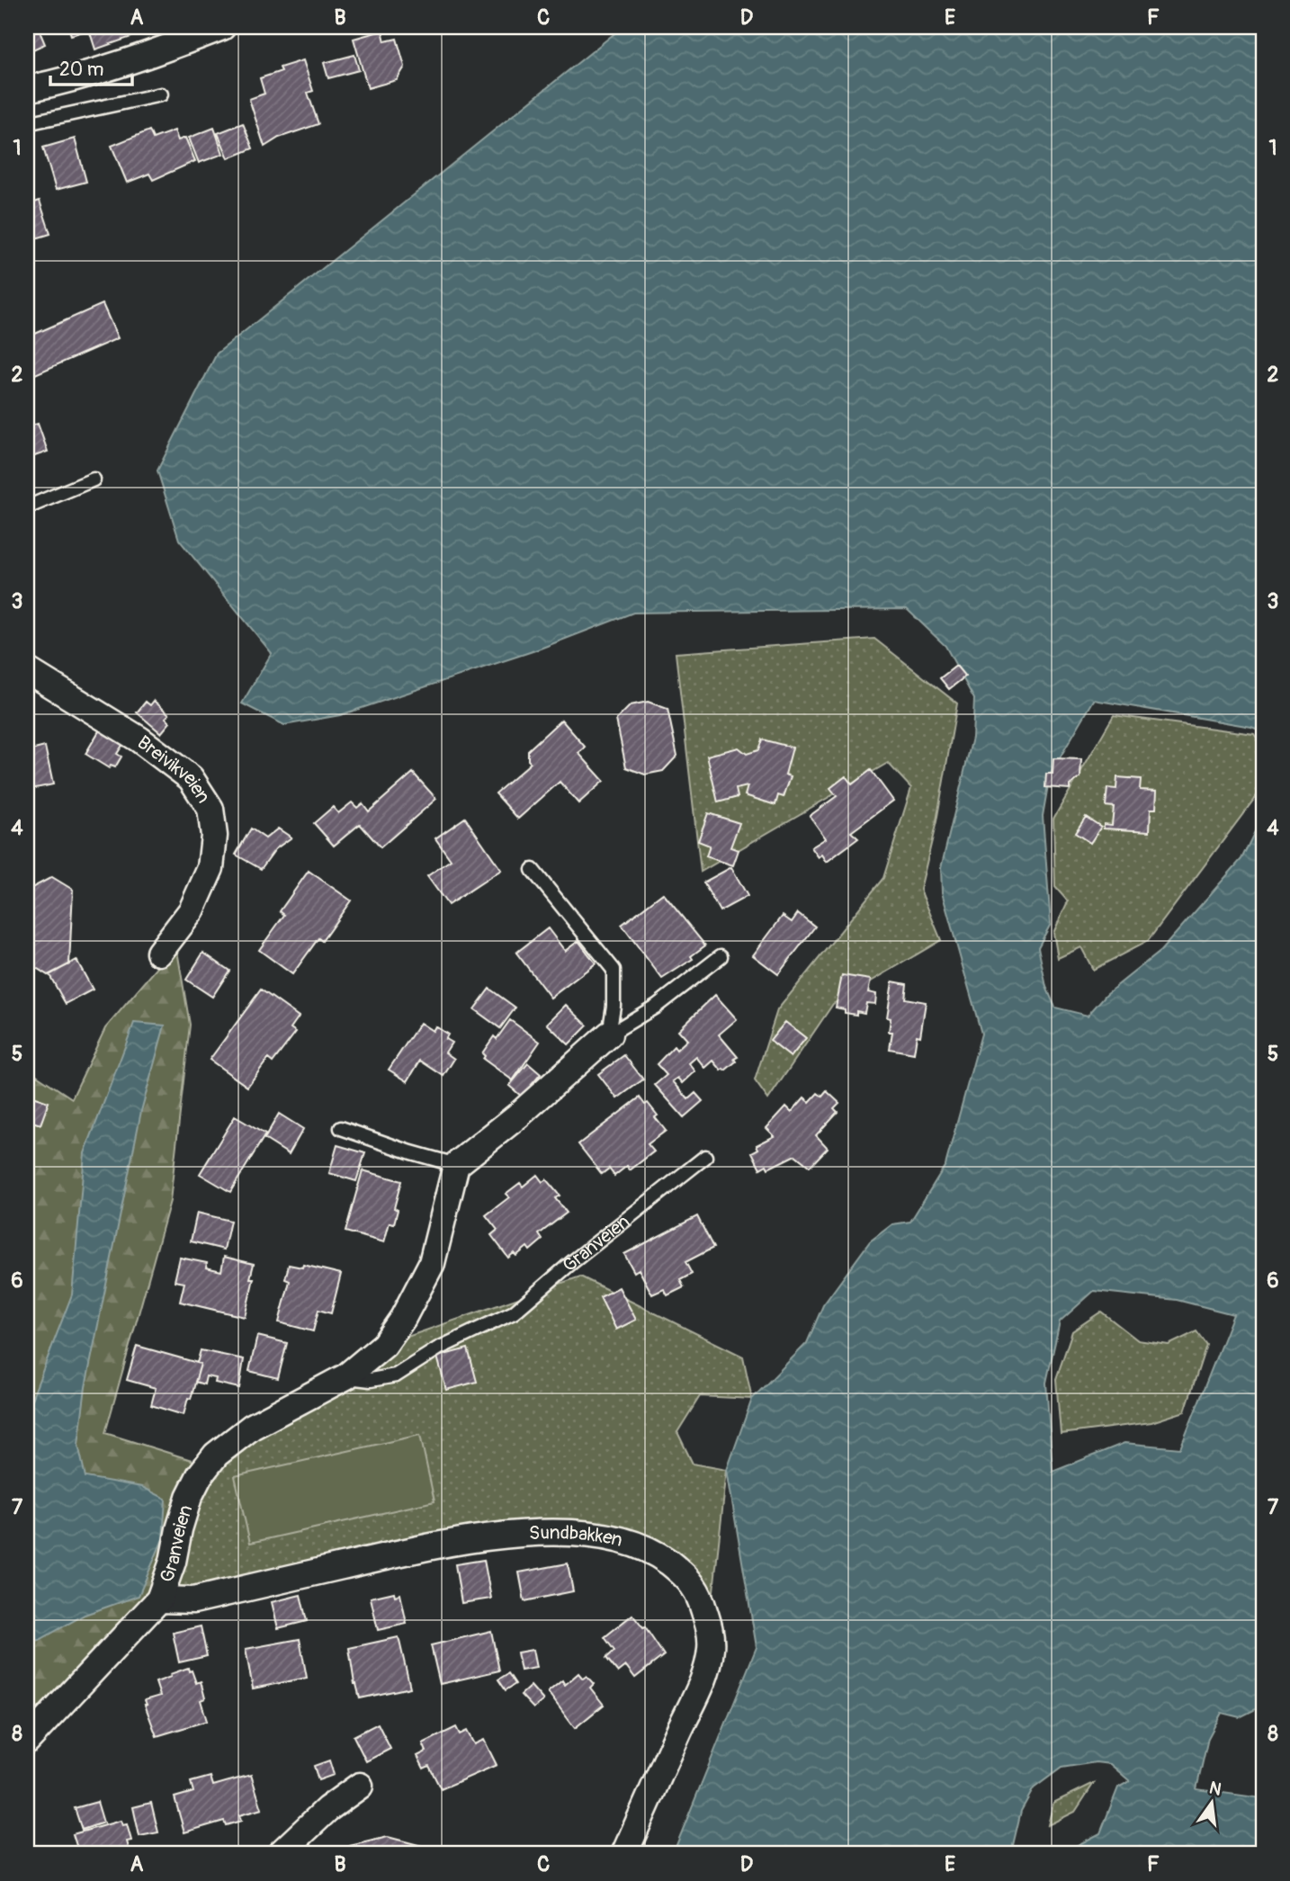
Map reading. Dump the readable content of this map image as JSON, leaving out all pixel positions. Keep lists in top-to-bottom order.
{
  "streets": {
    "street": ["Breivikveien", "Granveien", "Sundbakken"]
  },
  "crossings": [
    ["Granveien", "Sundbakken"]
  ],
  "scale_bar": "20 m",
  "north": "top",
  "grid": {
    "columns": [
      "A",
      "B",
      "C",
      "D",
      "E",
      "F"
    ],
    "rows": [
      "1",
      "2",
      "3",
      "4",
      "5",
      "6",
      "7",
      "8"
    ]
  }
}
